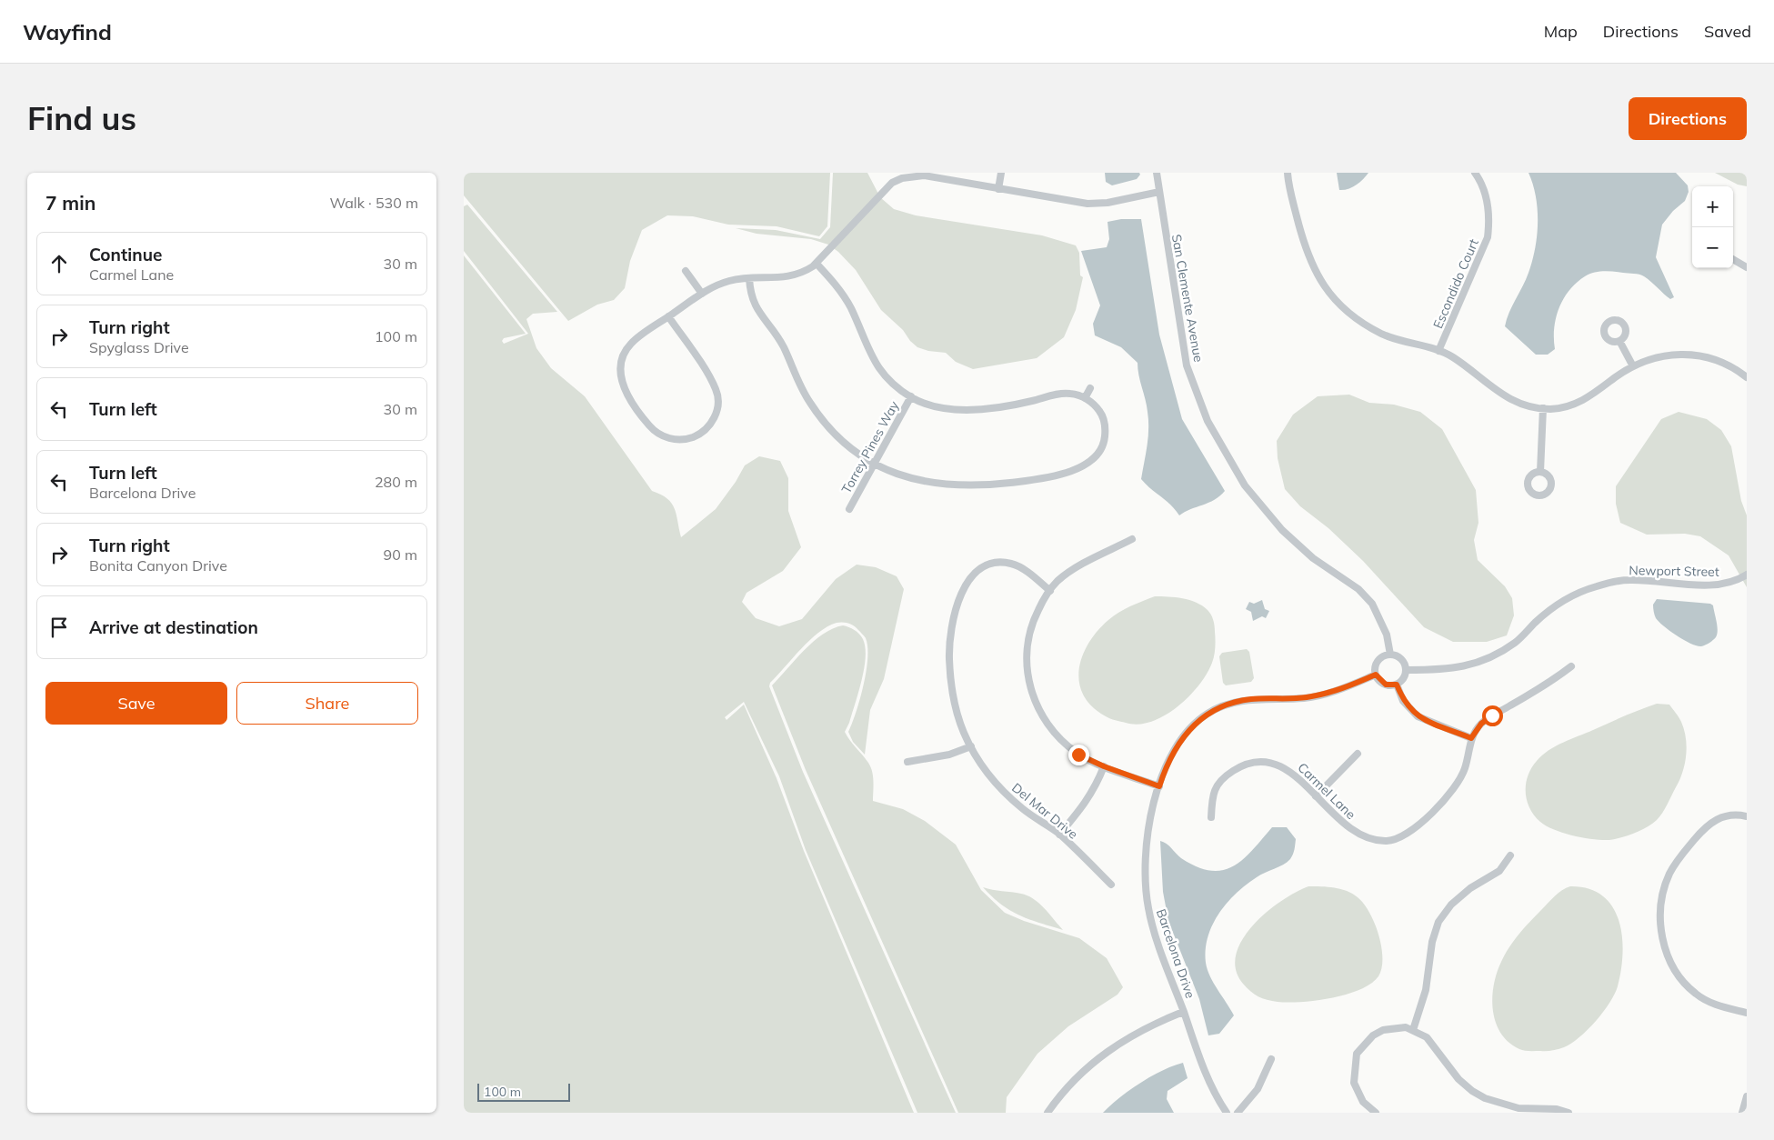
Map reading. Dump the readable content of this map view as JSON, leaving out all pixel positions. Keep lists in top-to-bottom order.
{
  "streets": {
    "street": [
      "Escondido Court",
      "San Clemente Avenue",
      "Torrey Pines Way",
      "Newport Street",
      "Carmel Lane",
      "Del Mar Drive",
      "Barcelona Drive"
    ]
  },
  "crossings": [
    ["San Clemente Avenue", "Newport Street"],
    ["San Clemente Avenue", "Barcelona Drive"],
    ["Newport Street", "Barcelona Drive"]
  ],
  "scale_bar": "100 m",
  "page": {
    "header": "Wayfind",
    "nav": ["Map", "Directions", "Saved"],
    "buttons": [
      "Directions",
      ["Save", "Share"]
    ],
    "title": "Find us",
    "heading": ["7 min", "Walk · 530 m"],
    "map_buttons": ["+", "−"],
    "list": [
      ["Continue", "Carmel Lane", "30 m"],
      ["Turn right", "Spyglass Drive", "100 m"],
      ["Turn left", "30 m"],
      ["Turn left", "Barcelona Drive", "280 m"],
      ["Turn right", "Bonita Canyon Drive", "90 m"],
      "Arrive at destination"
    ],
    "scale": "100 m"
  }
}
